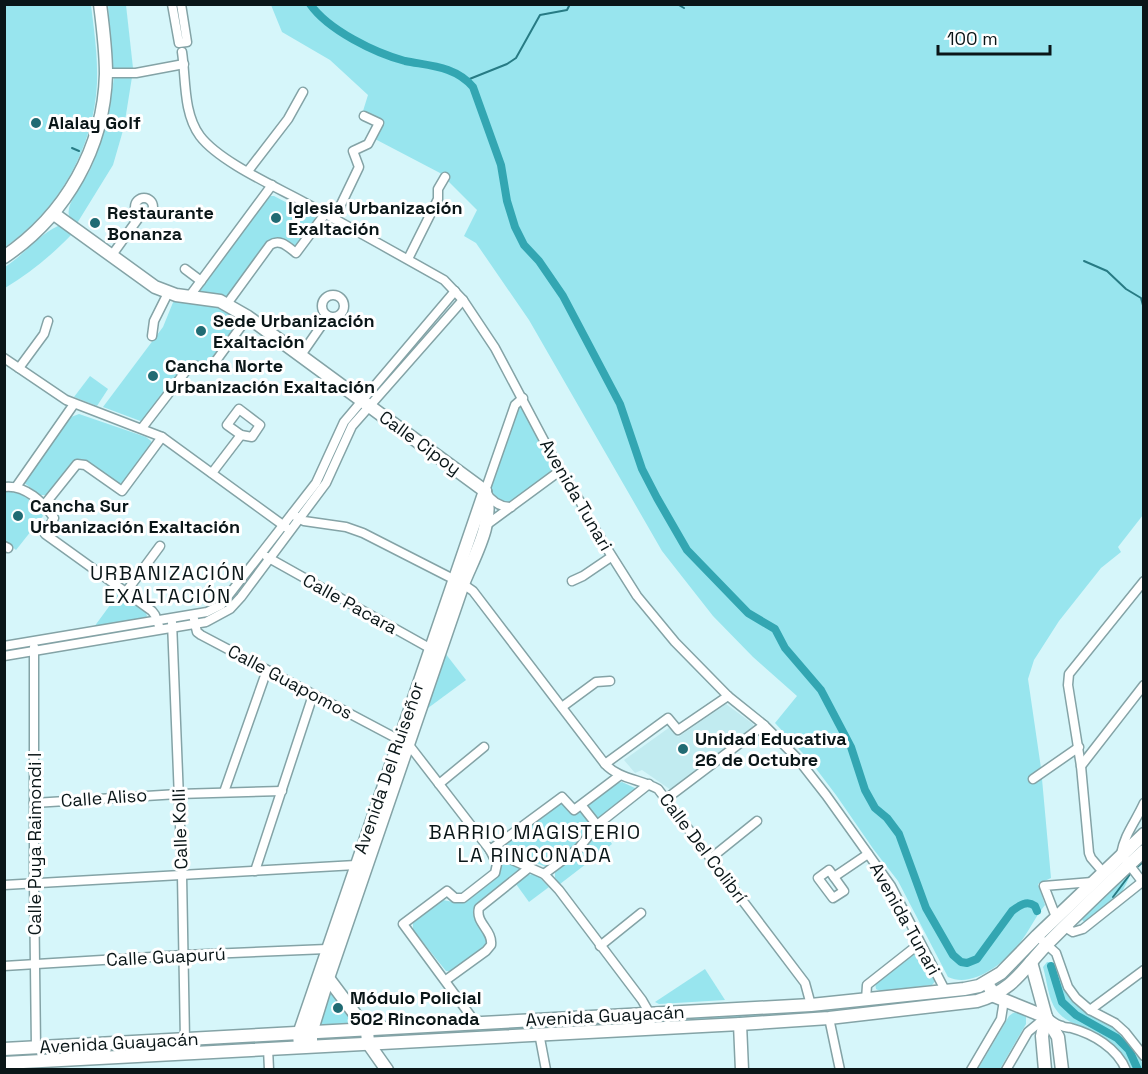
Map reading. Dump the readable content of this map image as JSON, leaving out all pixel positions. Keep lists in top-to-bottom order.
{
  "streets": {
    "main road": ["Calle Cipoy", "Avenida Del Ruiseñor", "Avenida Guayacán"],
    "street": [
      "Avenida Tunari",
      "Calle Pacara",
      "Calle Guapomos",
      "Calle Aliso",
      "Calle Kolli",
      "Calle Puya Raimondi I",
      "Calle Del Colibrí",
      "Calle Guapurú"
    ]
  },
  "crossings": [
    ["Calle Cipoy", "Avenida Del Ruiseñor"],
    ["Avenida Tunari", "Avenida Del Ruiseñor"],
    ["Avenida Tunari", "Avenida Guayacán"],
    ["Calle Pacara", "Avenida Del Ruiseñor"],
    ["Calle Guapomos", "Avenida Del Ruiseñor"],
    ["Avenida Del Ruiseñor", "Calle Del Colibrí"],
    ["Avenida Del Ruiseñor", "Calle Guapurú"],
    ["Avenida Del Ruiseñor", "Avenida Guayacán"],
    ["Calle Aliso", "Calle Kolli"],
    ["Calle Aliso", "Calle Puya Raimondi I"],
    ["Calle Kolli", "Calle Guapurú"],
    ["Calle Kolli", "Avenida Guayacán"],
    ["Calle Puya Raimondi I", "Calle Guapurú"],
    ["Calle Puya Raimondi I", "Avenida Guayacán"],
    ["Calle Del Colibrí", "Avenida Guayacán"]
  ],
  "districts": ["URBANIZACIÓN EXALTACIÓN", "BARRIO MAGISTERIO LA RINCONADA"],
  "places": [
    "Alalay Golf",
    "Iglesia Urbanización Exaltación",
    "Restaurante Bonanza",
    "Sede Urbanización Exaltación",
    "Cancha Norte Urbanización Exaltación",
    "Cancha Sur Urbanización Exaltación",
    "Unidad Educativa 26 de Octubre",
    "Módulo Policial 502 Rinconada"
  ],
  "scale_bar": "100 m"
}
